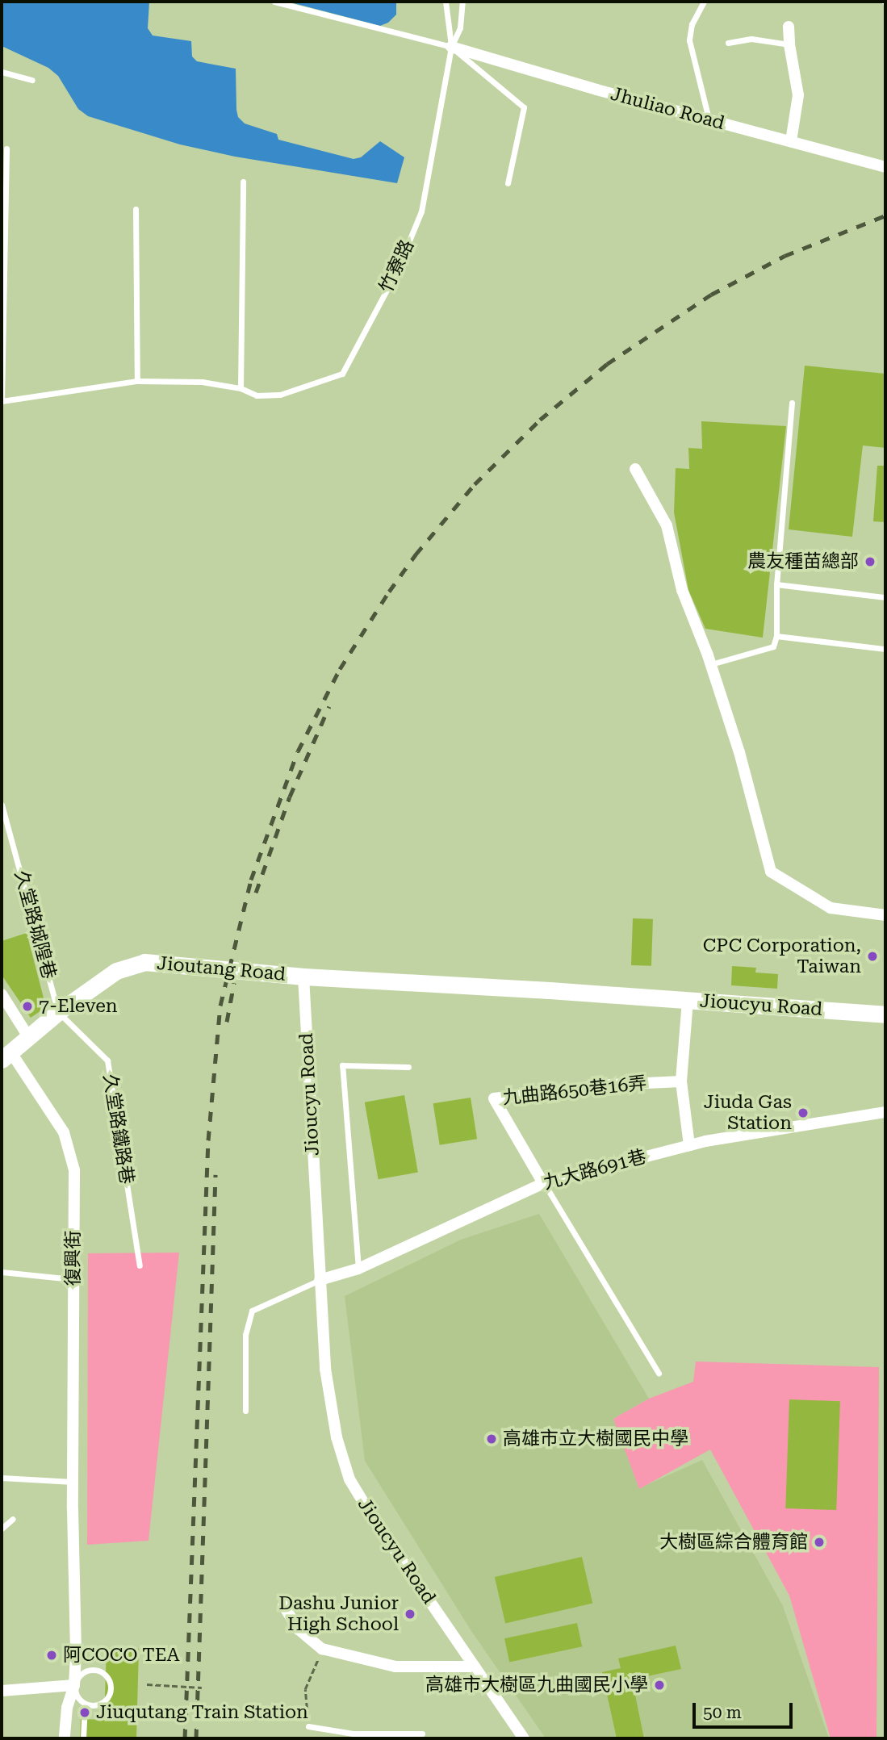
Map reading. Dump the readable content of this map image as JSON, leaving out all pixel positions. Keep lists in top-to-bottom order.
{
  "streets": {
    "street": [
      "Jhuliao Road",
      "Jioutang Road",
      "Jioucyu Road",
      "九曲路650巷16弄",
      "九大路691巷",
      "復興街"
    ],
    "lane": ["竹寮路", "久堂路城隍巷", "久堂路鐵路巷"]
  },
  "crossings": [
    ["Jhuliao Road", "竹寮路"],
    ["久堂路城隍巷", "Jioutang Road"],
    ["久堂路城隍巷", "久堂路鐵路巷"],
    ["Jioutang Road", "Jioucyu Road"],
    ["Jioutang Road", "久堂路鐵路巷"],
    ["Jioutang Road", "復興街"],
    ["Jioucyu Road", "九大路691巷"],
    ["九曲路650巷16弄", "九大路691巷"]
  ],
  "places": [
    "農友種苗總部",
    "CPC Corporation, Taiwan",
    "7-Eleven",
    "Jiuda Gas Station",
    "高雄市立大樹國民中學",
    "大樹區綜合體育館",
    "Dashu Junior High School",
    "阿COCO TEA",
    "高雄市大樹區九曲國民小學",
    "Jiuqutang Train Station"
  ],
  "scale_bar": "50 m"
}
